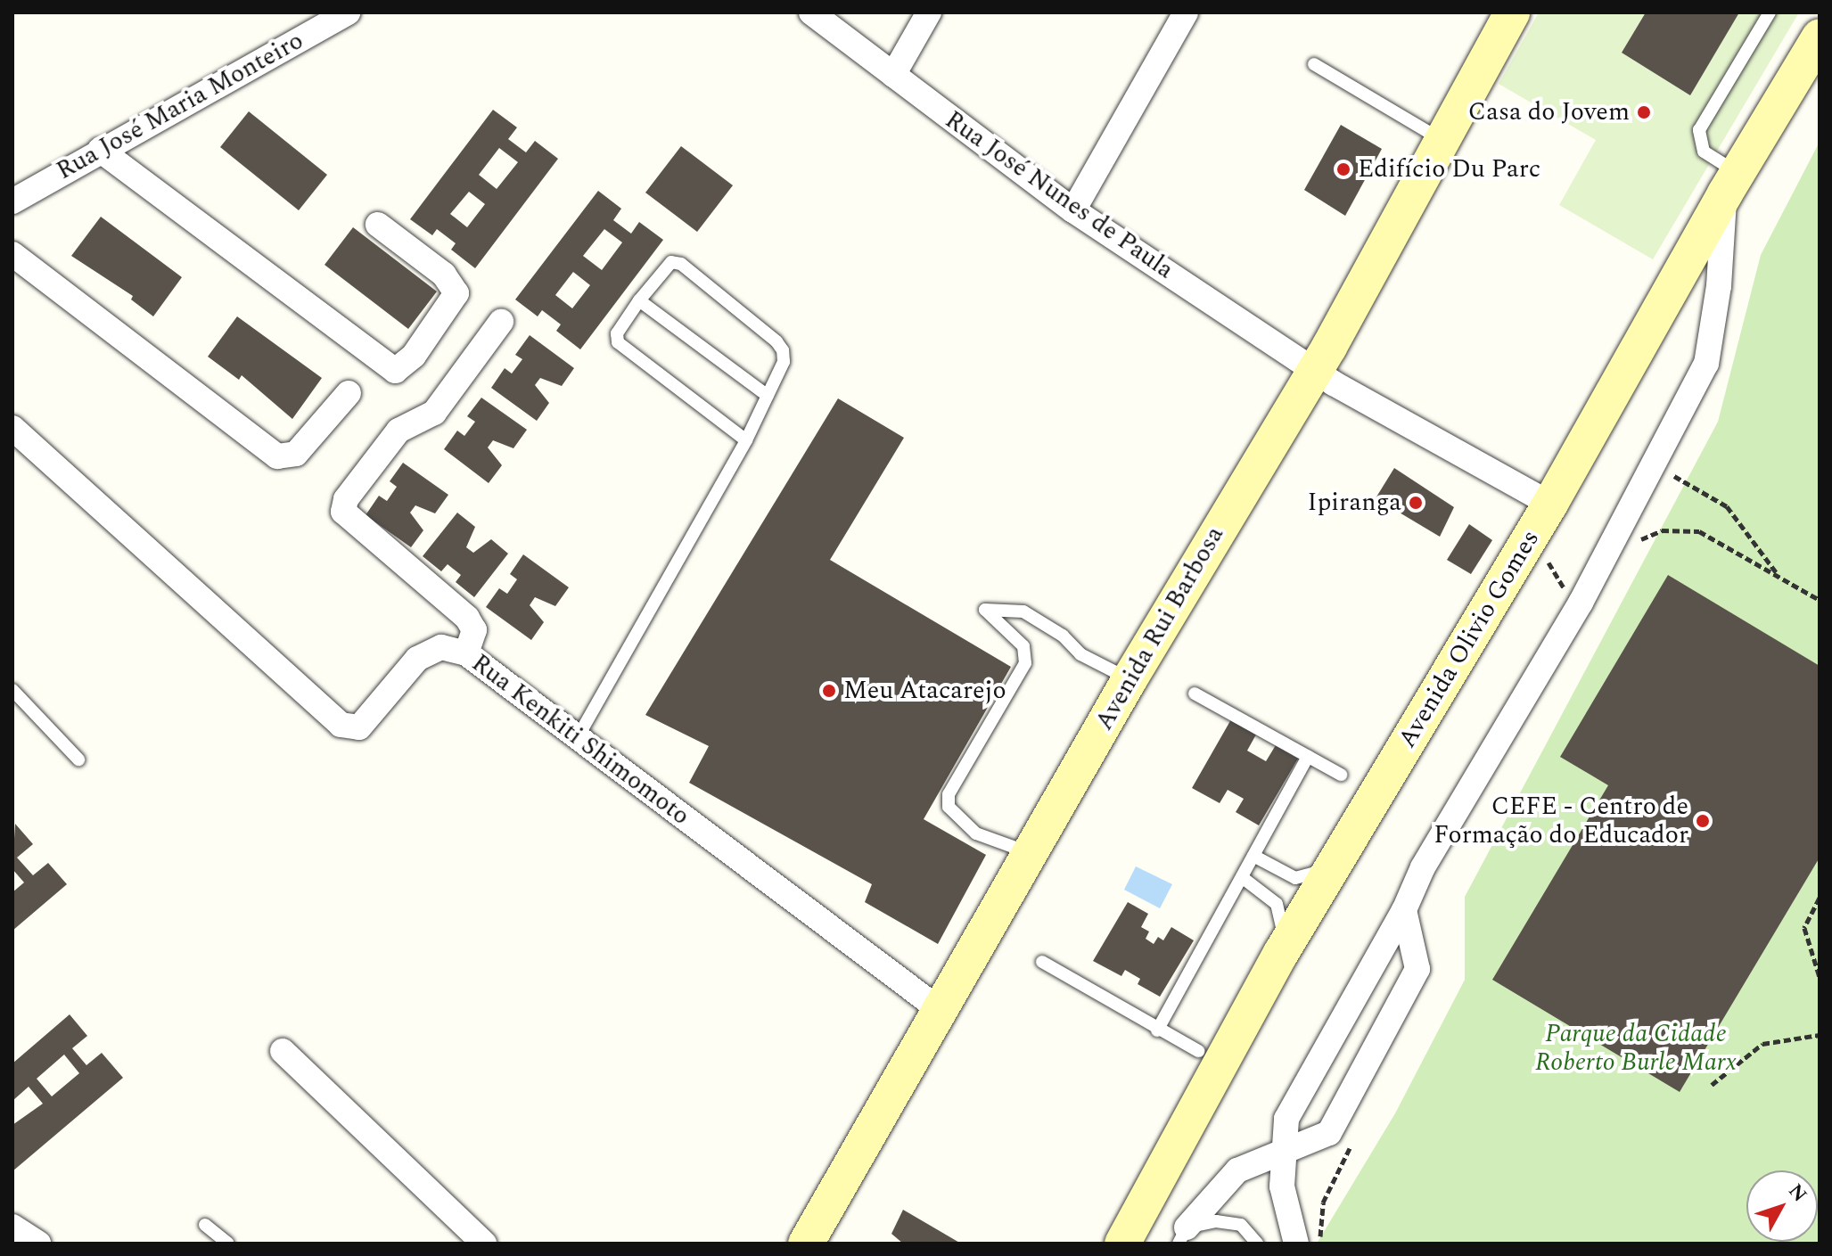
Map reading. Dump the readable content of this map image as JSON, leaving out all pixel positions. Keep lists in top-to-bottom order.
{
  "streets": {
    "main road": ["Avenida Rui Barbosa", "Avenida Olivio Gomes"],
    "street": ["Rua José Maria Monteiro", "Rua José Nunes de Paula", "Rua Kenkiti Shimomoto"]
  },
  "crossings": [
    ["Rua José Nunes de Paula", "Avenida Rui Barbosa"],
    ["Rua José Nunes de Paula", "Avenida Olivio Gomes"],
    ["Avenida Rui Barbosa", "Rua Kenkiti Shimomoto"]
  ],
  "parks": ["Parque da Cidade Roberto Burle Marx"],
  "places": [
    "Casa do Jovem",
    "Edifício Du Parc",
    "Ipiranga",
    "Meu Atacarejo",
    "CEFE - Centro de Formação do Educador"
  ],
  "north": "top right"
}
